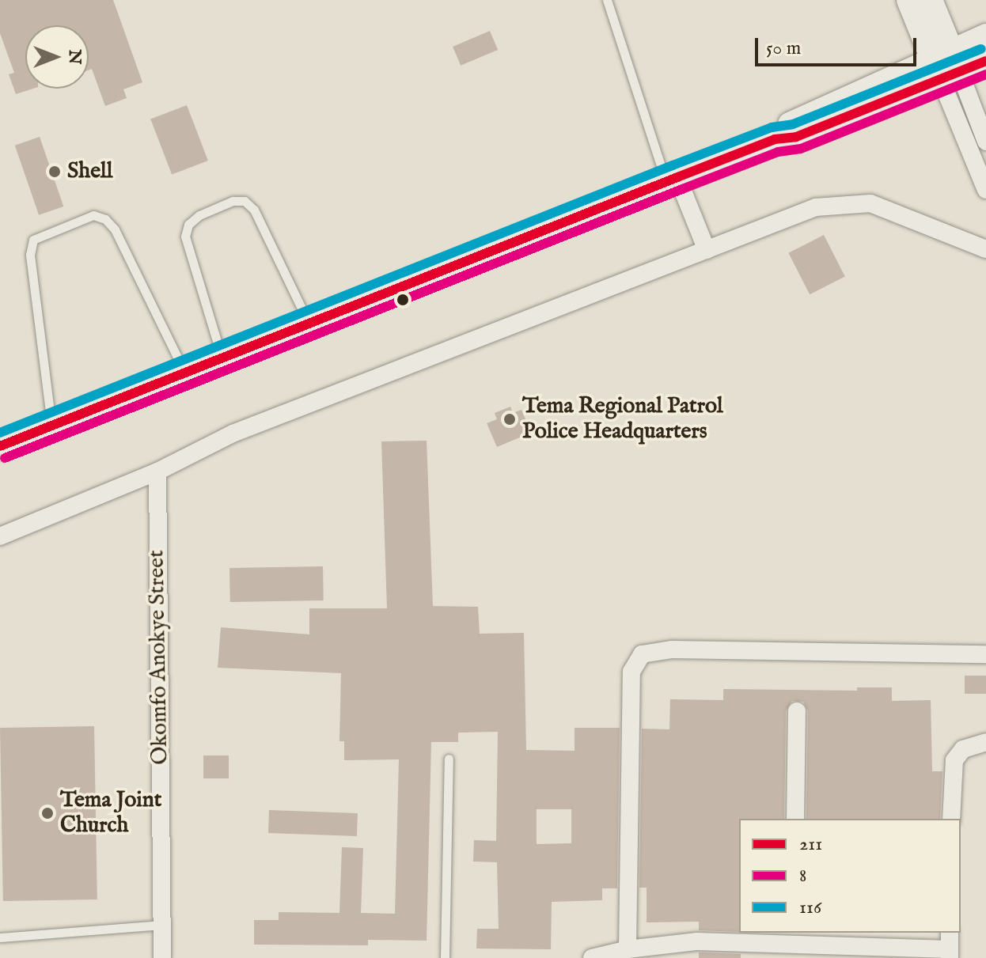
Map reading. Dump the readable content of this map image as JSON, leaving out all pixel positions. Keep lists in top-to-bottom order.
{
  "streets": {
    "street": ["Okomfo Anokye Street"]
  },
  "places": ["Shell", "Tema Regional Patrol Police Headquarters", "Tema Joint Church"],
  "lines": ["transit line 116", "transit line 211", "transit line 8"],
  "legend": ["211", "8", "116"],
  "scale_bar": "50 m",
  "north": "right"
}
